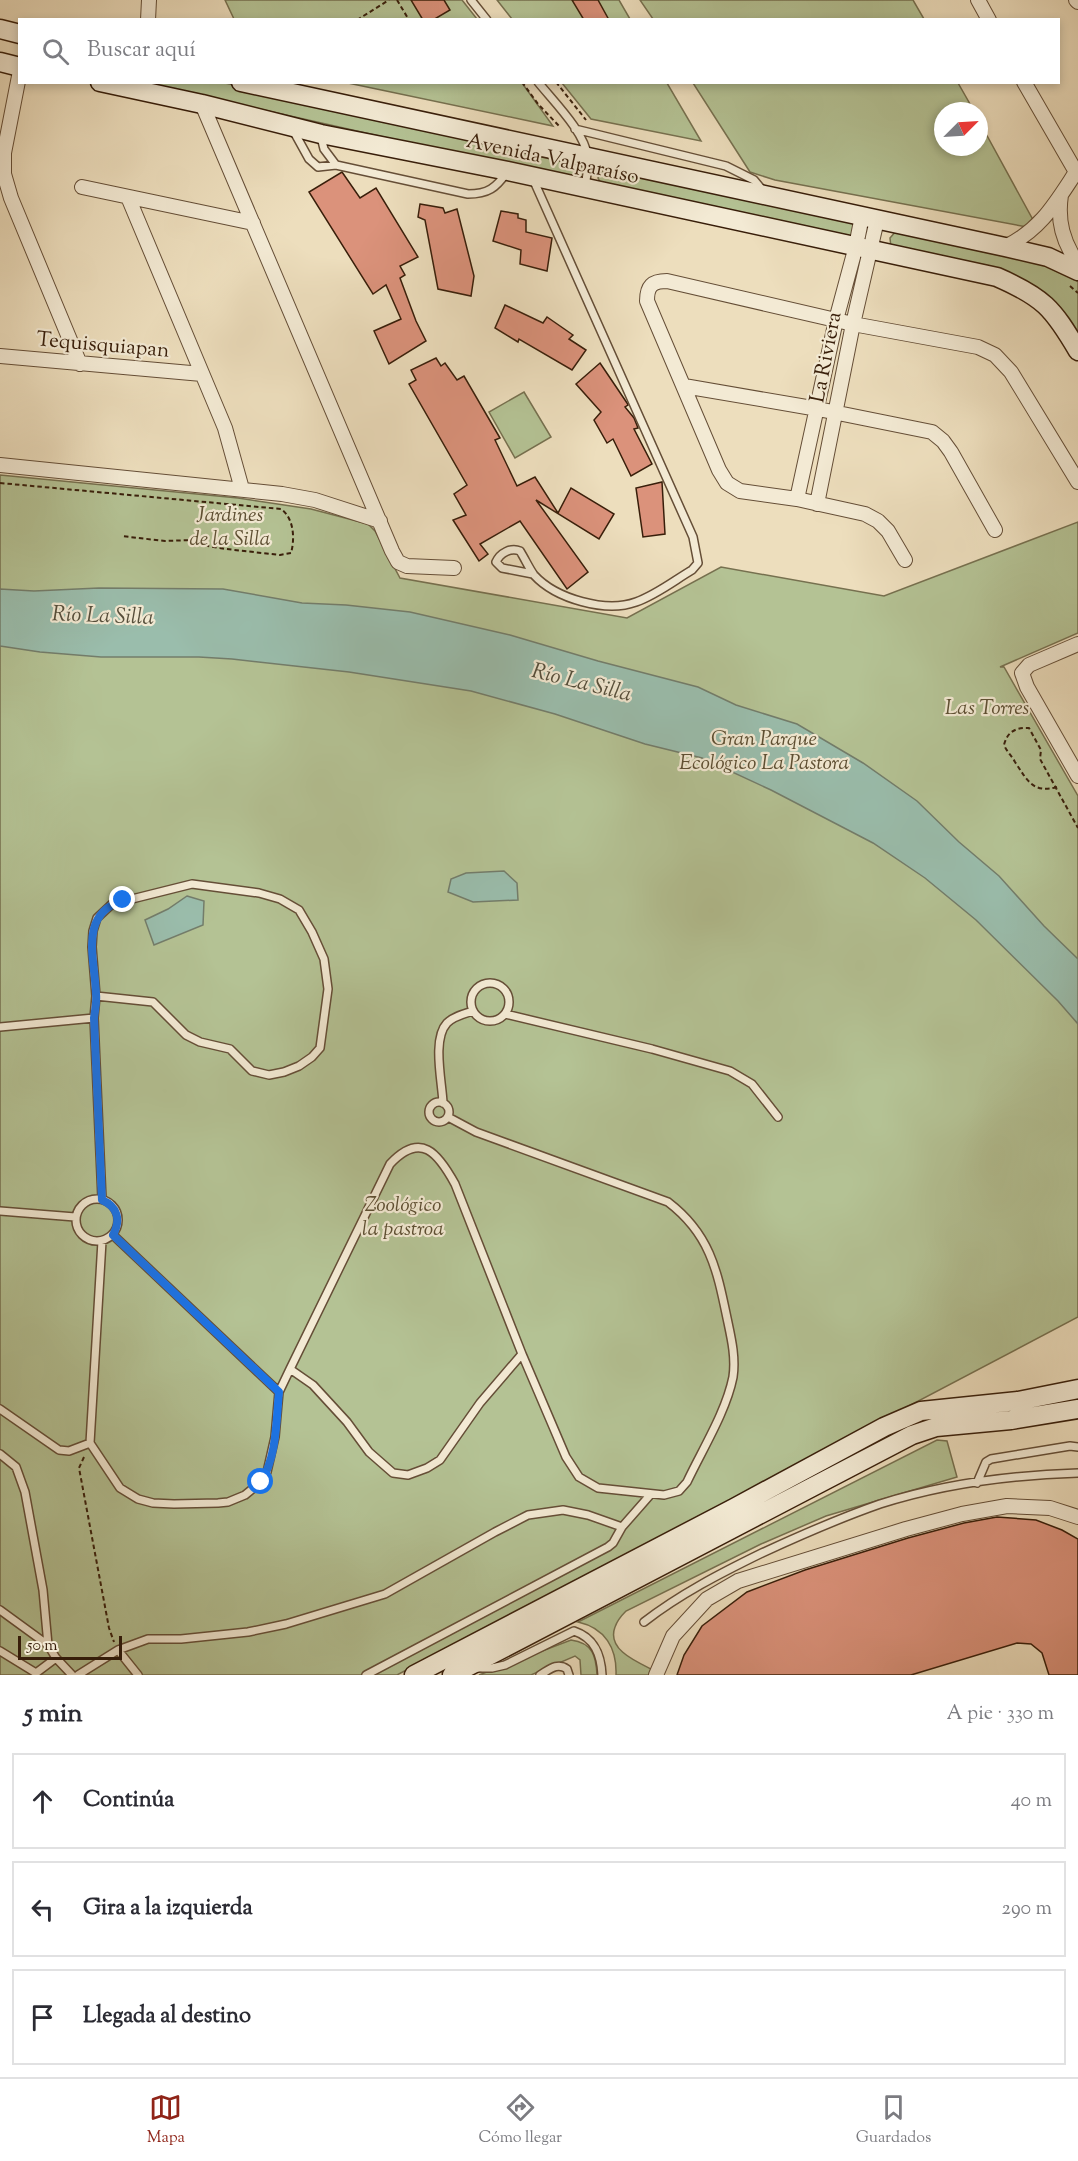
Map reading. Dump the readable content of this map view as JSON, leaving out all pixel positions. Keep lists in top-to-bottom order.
{
  "streets": {
    "main road": ["Avenida Valparaíso"],
    "street": ["Tequisquiapan", "La Riviera"]
  },
  "crossings": [
    ["Avenida Valparaíso", "La Riviera"]
  ],
  "water": ["Río La Silla"],
  "parks": [
    "Jardines de la Silla",
    "Las Torres",
    "Gran Parque Ecológico La Pastora",
    "Zoológico la pastroa"
  ],
  "scale_bar": "50 m",
  "north": "top right",
  "page": {
    "search": "Buscar aquí",
    "scale": "50 m",
    "heading": ["5 min", "A pie · 330 m"],
    "list": [
      ["Continúa", "40 m"],
      ["Gira a la izquierda", "290 m"],
      "Llegada al destino"
    ],
    "nav": ["Mapa", "Cómo llegar", "Guardados"]
  }
}
